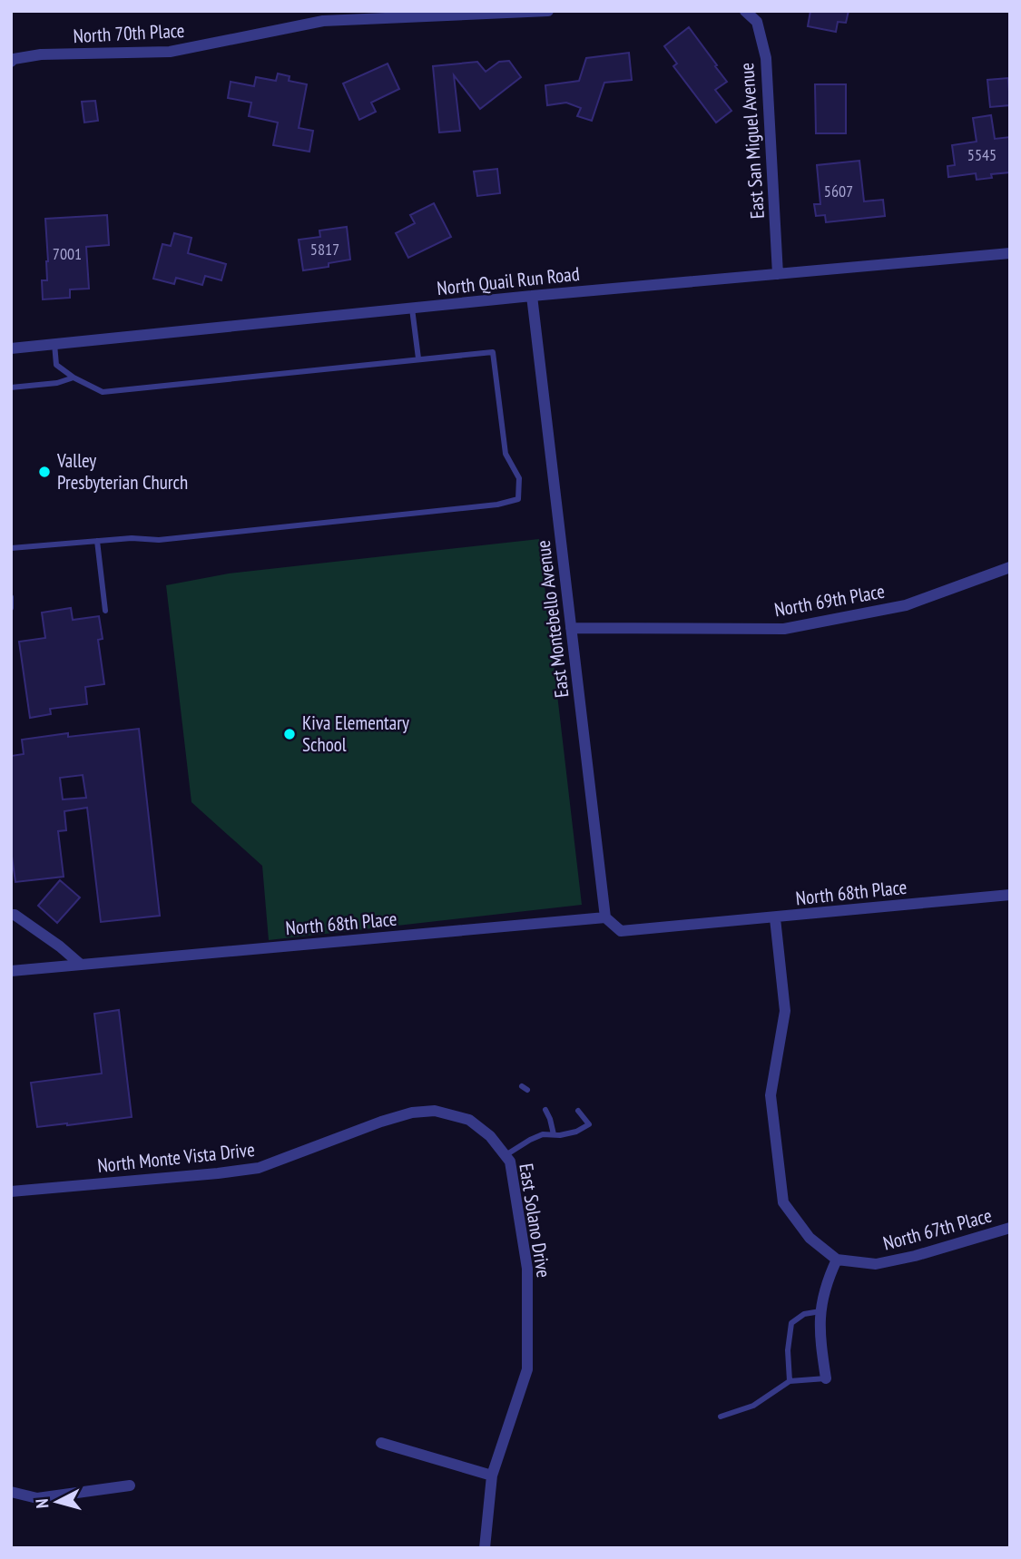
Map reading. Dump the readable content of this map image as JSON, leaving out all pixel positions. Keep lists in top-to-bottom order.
{
  "streets": {
    "street": [
      "North 70th Place",
      "East San Miguel Avenue",
      "North Quail Run Road",
      "North 69th Place",
      "East Montebello Avenue",
      "North 68th Place",
      "North Monte Vista Drive",
      "East Solano Drive",
      "North 67th Place"
    ]
  },
  "crossings": [
    ["East San Miguel Avenue", "North Quail Run Road"],
    ["North Quail Run Road", "East Montebello Avenue"],
    ["North 69th Place", "East Montebello Avenue"],
    ["East Montebello Avenue", "North 68th Place"],
    ["North Monte Vista Drive", "East Solano Drive"]
  ],
  "places": ["Valley Presbyterian Church", "Kiva Elementary School"],
  "house_numbers": [
    "5545",
    "5607",
    "5817",
    "7001"
  ],
  "north": "left"
}
